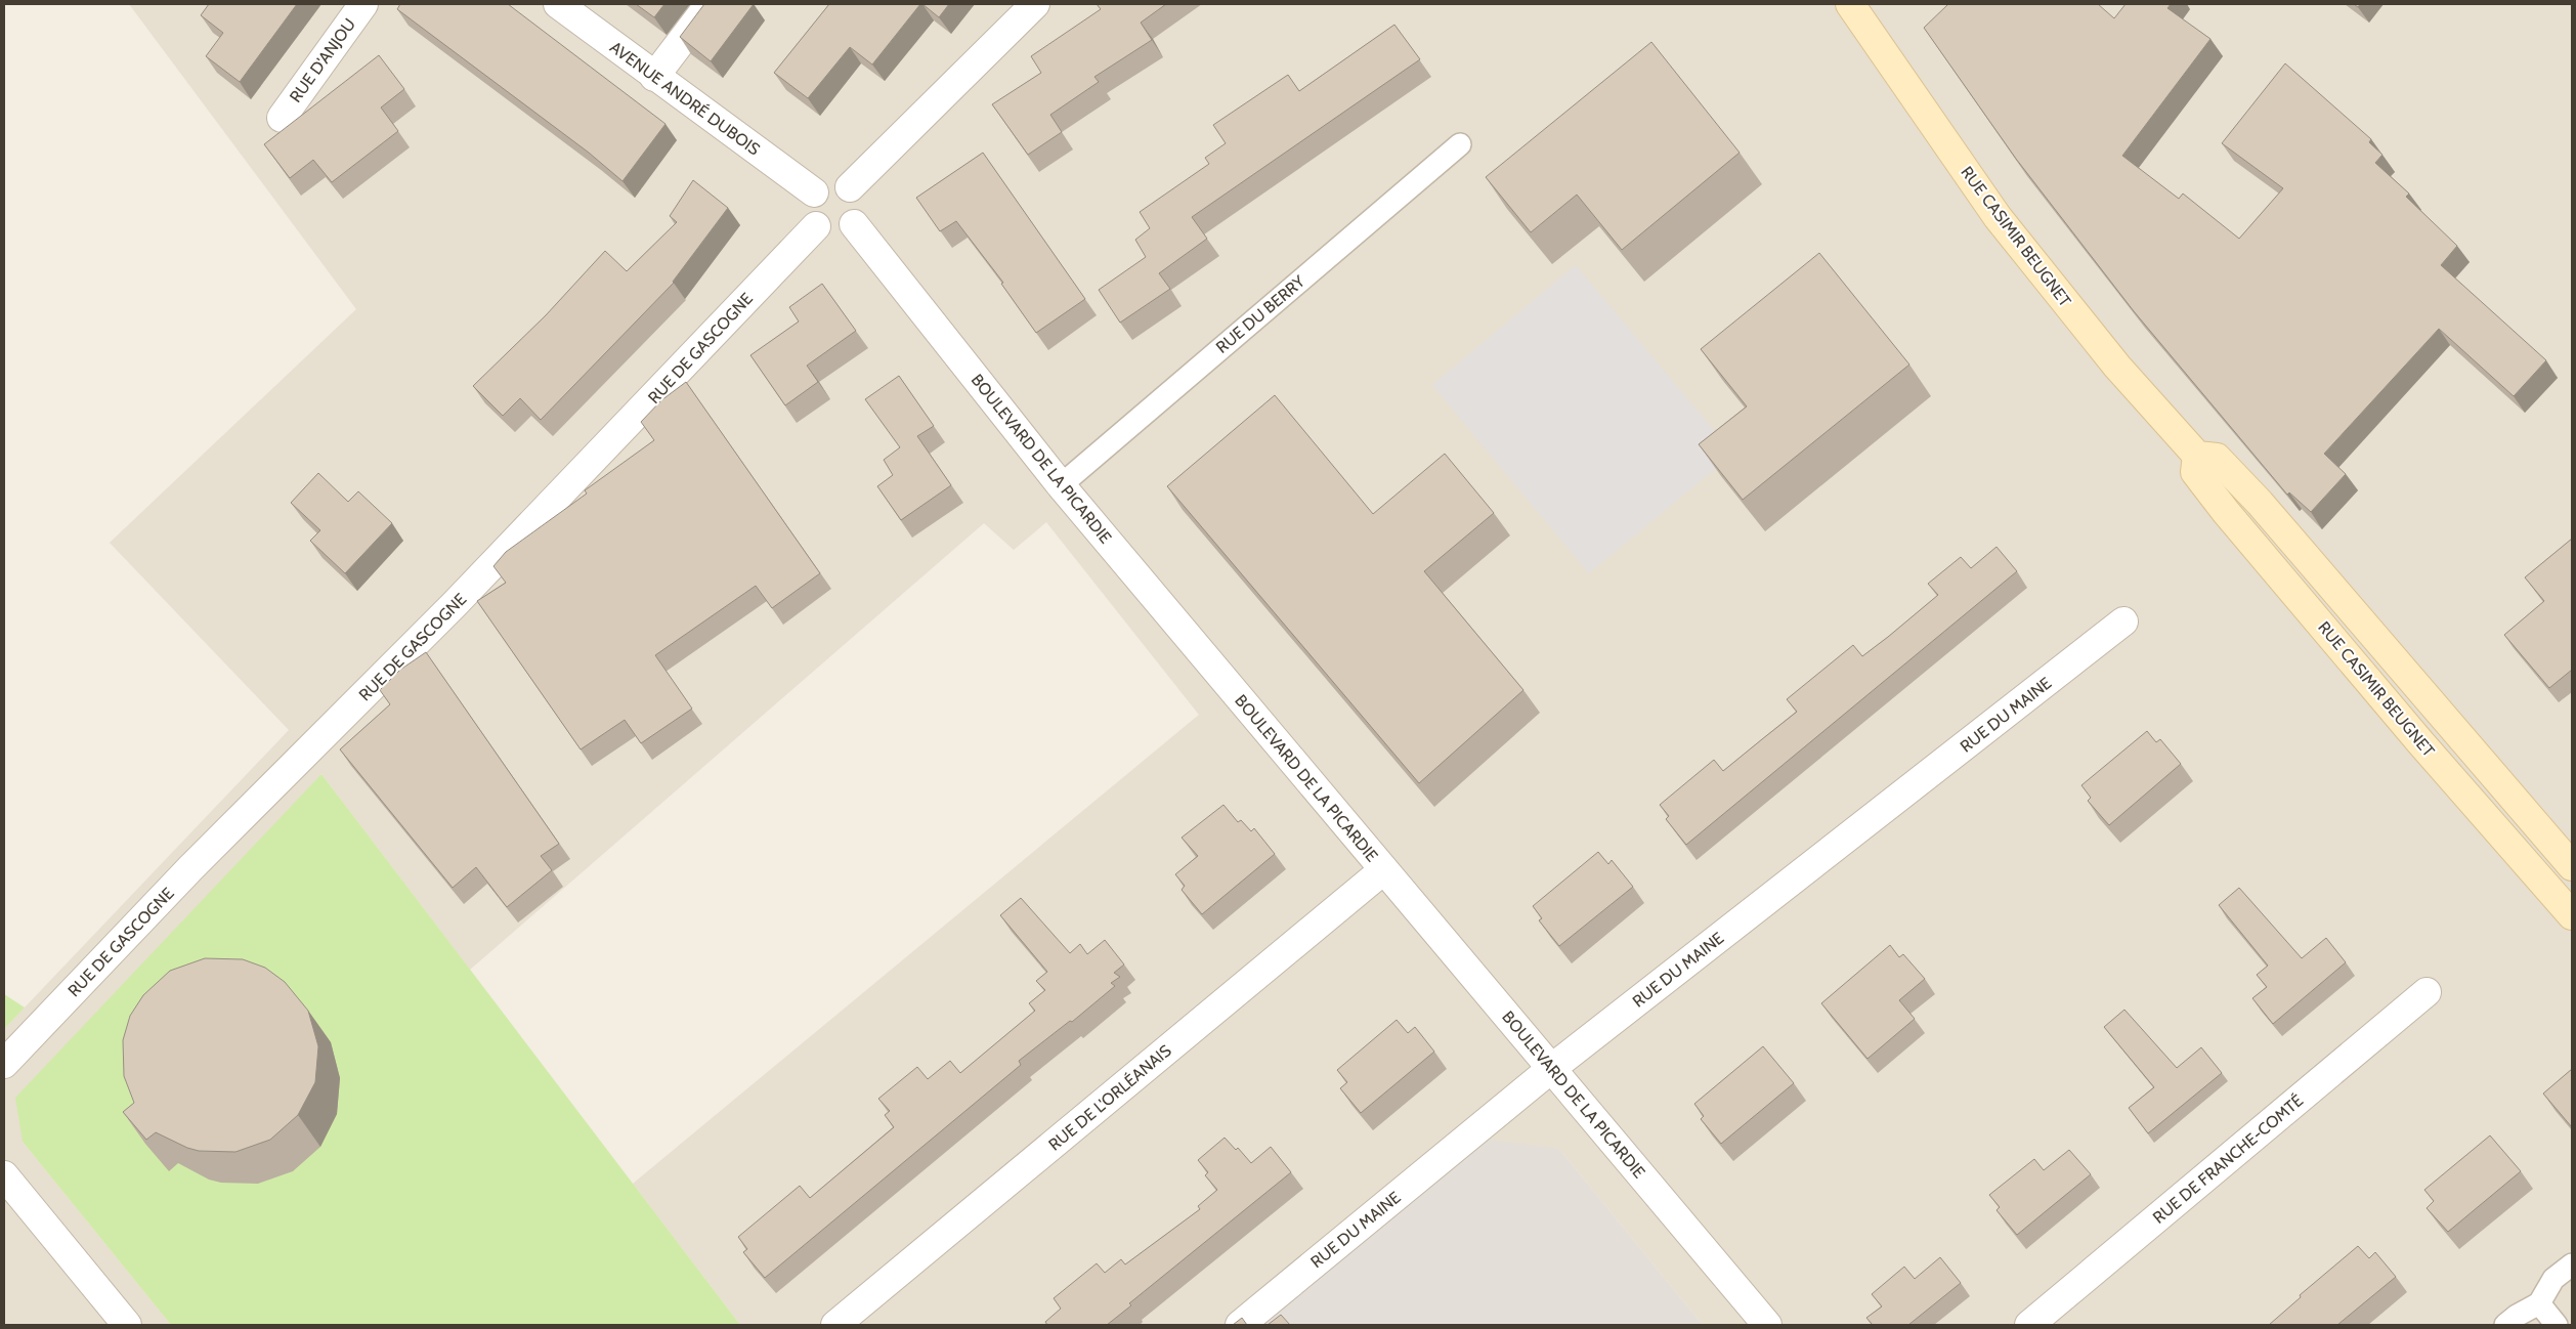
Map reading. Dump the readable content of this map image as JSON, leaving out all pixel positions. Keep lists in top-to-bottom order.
{
  "streets": {
    "main road": ["RUE CASIMIR BEUGNET"],
    "street": [
      "RUE D'ANJOU",
      "AVENUE ANDRÉ DUBOIS",
      "RUE DE GASCOGNE",
      "BOULEVARD DE LA PICARDIE",
      "RUE DU MAINE",
      "RUE DE L'ORLÉANAIS",
      "RUE DE FRANCHE-COMTÉ"
    ],
    "lane": ["RUE DU BERRY"]
  },
  "crossings": [
    ["AVENUE ANDRÉ DUBOIS", "RUE DE GASCOGNE"],
    ["AVENUE ANDRÉ DUBOIS", "BOULEVARD DE LA PICARDIE"],
    ["RUE DU BERRY", "BOULEVARD DE LA PICARDIE"],
    ["RUE DE GASCOGNE", "BOULEVARD DE LA PICARDIE"],
    ["BOULEVARD DE LA PICARDIE", "RUE DU MAINE"],
    ["BOULEVARD DE LA PICARDIE", "RUE DE L'ORLÉANAIS"]
  ]
}
